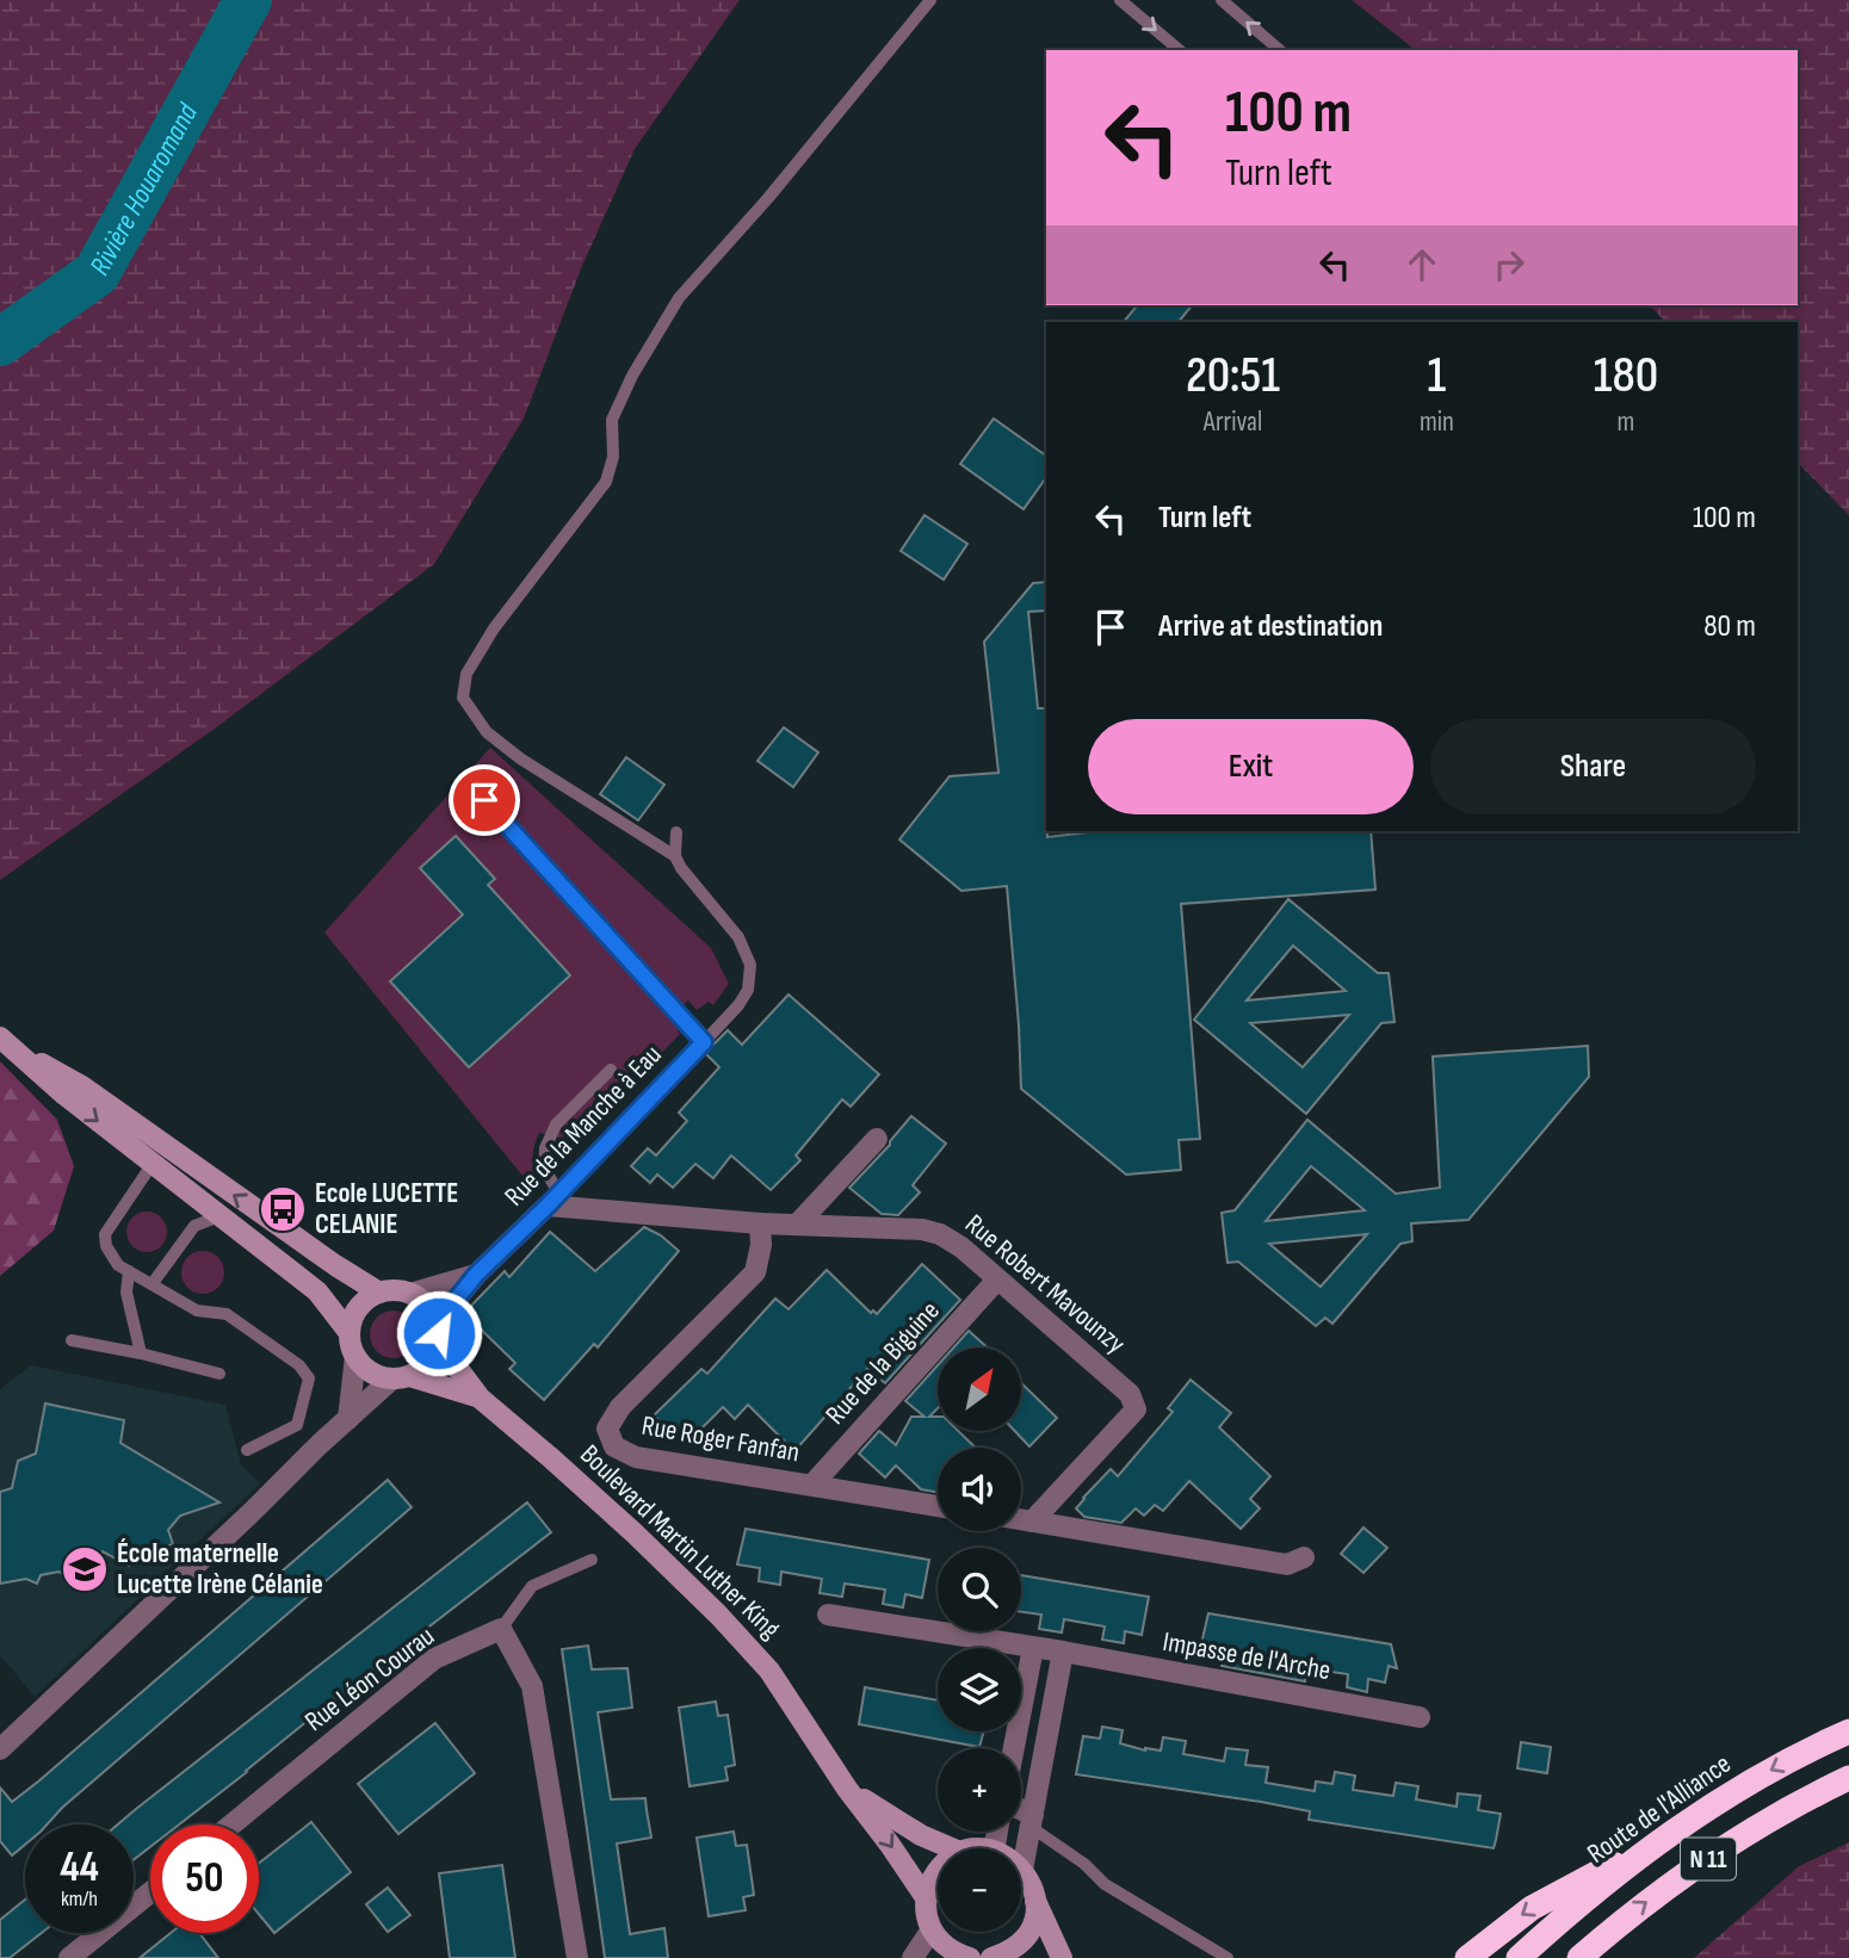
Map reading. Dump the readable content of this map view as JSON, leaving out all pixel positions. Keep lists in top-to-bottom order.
{
  "streets": {
    "highway": ["Route de l'Alliance", "N 11"],
    "main road": ["Boulevard Martin Luther King"],
    "street": [
      "Rue de la Manche à Eau",
      "Rue Robert Mavounzy",
      "Rue de la Biguine",
      "Rue Roger Fanfan",
      "Impasse de l'Arche",
      "Rue Léon Courau"
    ]
  },
  "crossings": [
    ["Rue de la Manche à Eau", "Rue Robert Mavounzy"],
    ["Rue de la Manche à Eau", "Boulevard Martin Luther King"],
    ["Rue Robert Mavounzy", "Rue de la Biguine"],
    ["Rue Robert Mavounzy", "Rue Roger Fanfan"],
    ["Rue de la Biguine", "Rue Roger Fanfan"]
  ],
  "water": ["Rivière Houaromand"],
  "places": {
    "bus stop": ["Ecole LUCETTE CELANIE"],
    "school or university": ["École maternelle Lucette Irène Célanie"]
  },
  "north": "top right",
  "page": {
    "turn": ["100 m", "Turn left"],
    "eta": [
      "20:51",
      "Arrival",
      "1",
      "min",
      "180",
      "m"
    ],
    "list": [
      {
        "name": "Turn left",
        "value": "100 m"
      },
      {
        "name": "Arrive at destination",
        "value": "80 m"
      }
    ],
    "buttons": ["Exit", "Share"],
    "map_buttons": ["+", "−"],
    "speed": "44 km/h",
    "limit": "50"
  }
}
